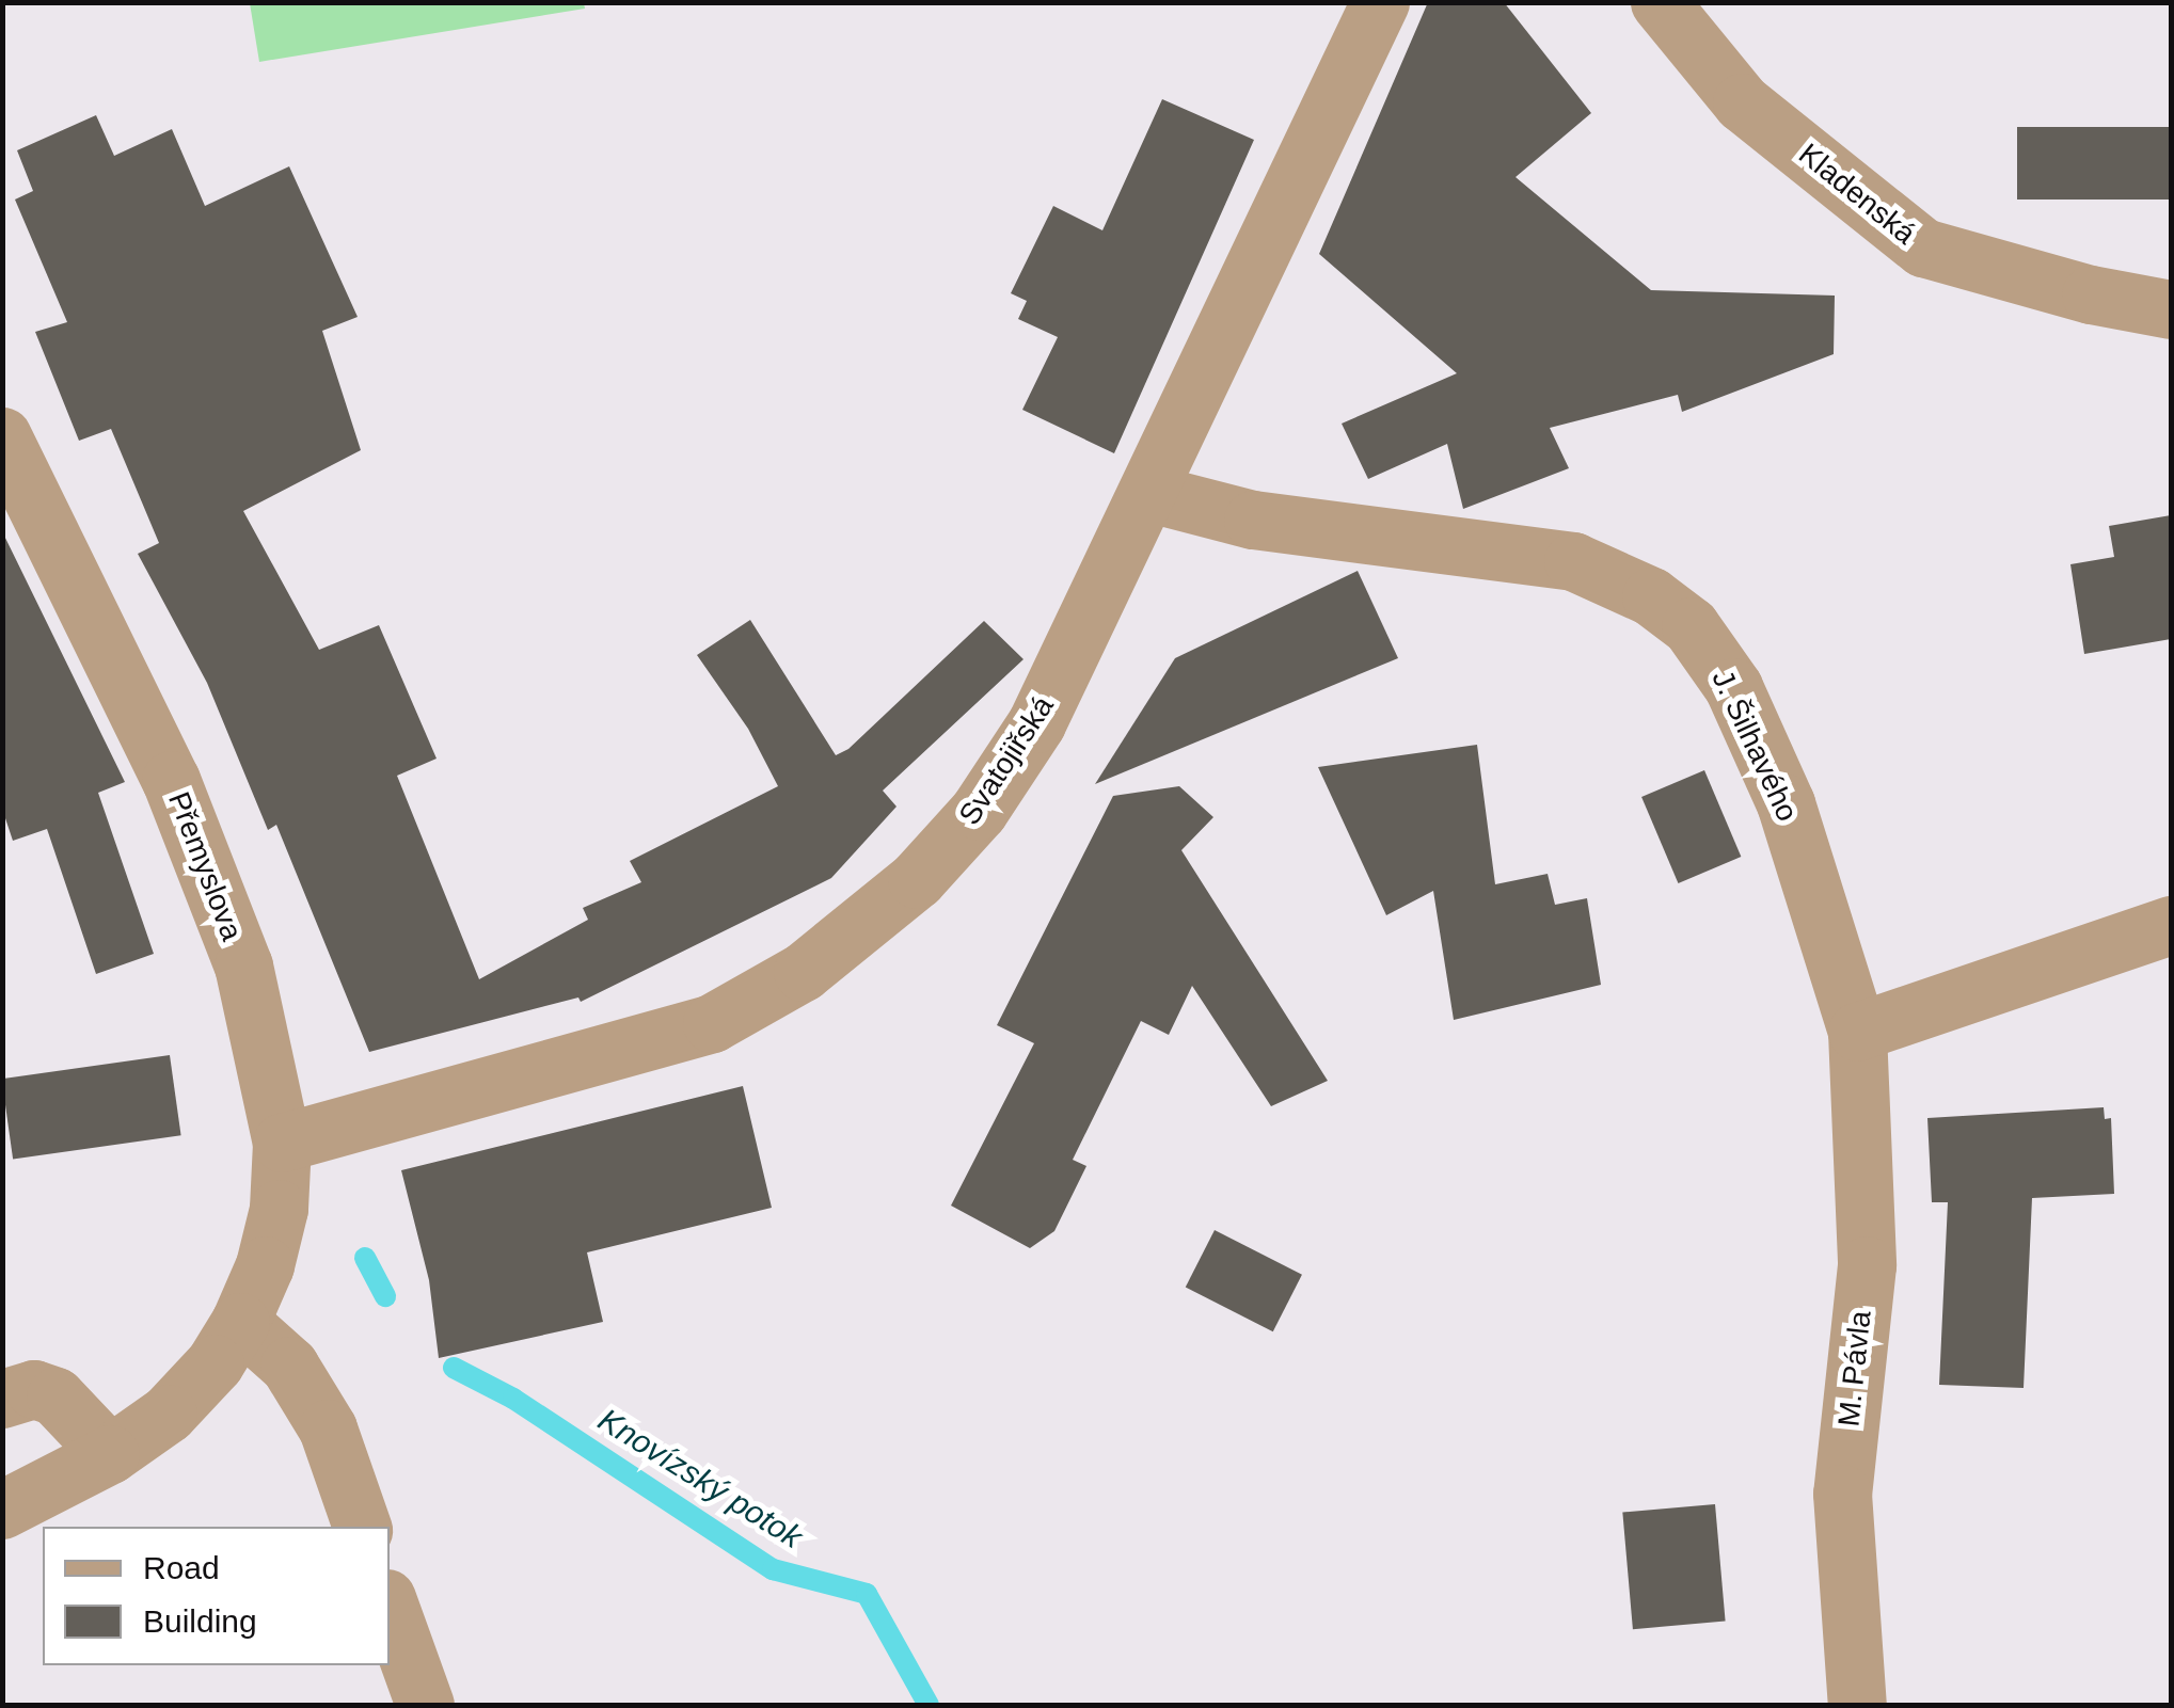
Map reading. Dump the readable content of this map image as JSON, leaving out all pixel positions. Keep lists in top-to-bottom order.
{
  "streets": {
    "street": [
      "Kladenská",
      "J. Šilhavého",
      "Svatojiřská",
      "Přemyslova",
      "M. Pávla"
    ]
  },
  "crossings": [
    ["J. Šilhavého", "Svatojiřská"],
    ["J. Šilhavého", "M. Pávla"],
    ["Svatojiřská", "Přemyslova"]
  ],
  "water": ["Knovízský potok"],
  "legend": ["Road", "Building"]
}
